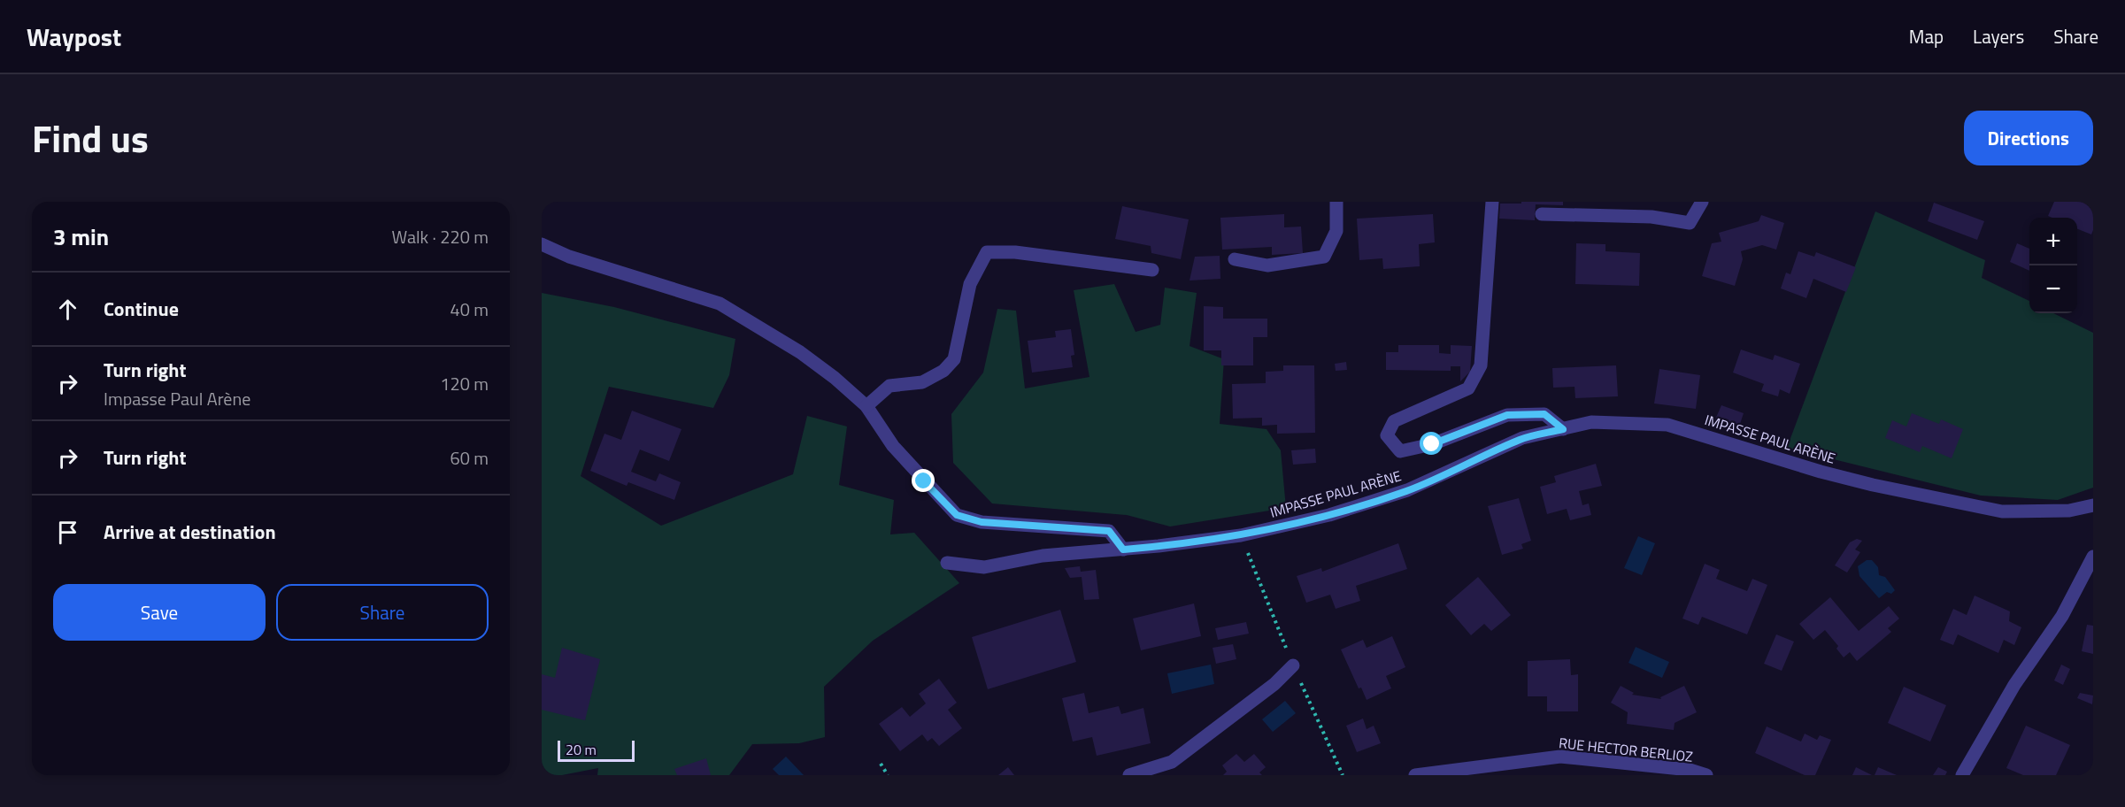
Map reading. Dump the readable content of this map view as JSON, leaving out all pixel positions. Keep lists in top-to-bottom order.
{
  "streets": {
    "street": ["IMPASSE PAUL ARÈNE", "RUE HECTOR BERLIOZ"]
  },
  "scale_bar": "20 m",
  "page": {
    "header": "Waypost",
    "nav": ["Map", "Layers", "Share"],
    "title": "Find us",
    "buttons": [
      "Directions",
      ["Save", "Share"]
    ],
    "heading": ["3 min", "Walk · 220 m"],
    "map_buttons": ["+", "−"],
    "list": [
      ["Continue", "40 m"],
      ["Turn right", "Impasse Paul Arène", "120 m"],
      ["Turn right", "60 m"],
      "Arrive at destination"
    ],
    "scale": "20 m"
  }
}
